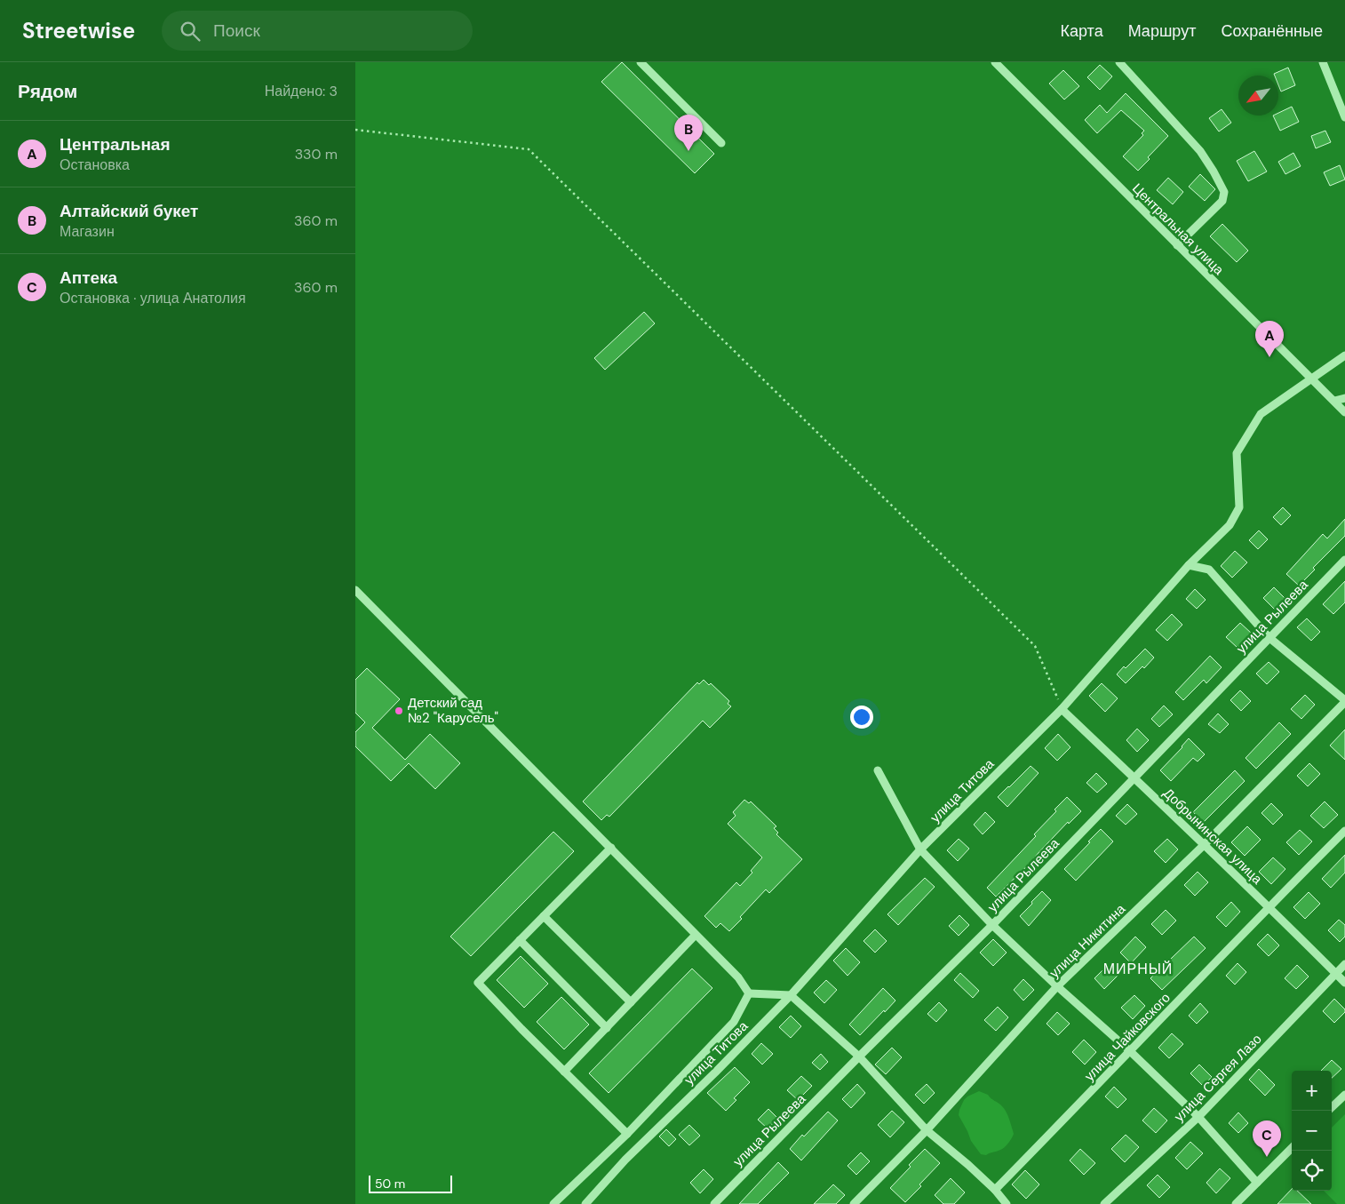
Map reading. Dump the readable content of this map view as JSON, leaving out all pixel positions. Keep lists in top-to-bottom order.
{
  "streets": {
    "street": [
      "Центральная улица",
      "улица Рылеева",
      "улица Титова",
      "Добрынинская улица",
      "улица Никитина",
      "улица Чайковского",
      "улица Сергея Лазо"
    ]
  },
  "crossings": [
    ["Центральная улица", "улица Титова"],
    ["улица Рылеева", "Добрынинская улица"],
    ["улица Титова", "Добрынинская улица"],
    ["Добрынинская улица", "улица Никитина"],
    ["Добрынинская улица", "улица Чайковского"],
    ["Добрынинская улица", "улица Сергея Лазо"]
  ],
  "districts": ["МИРНЫЙ"],
  "places": ["Детский сад №2 \"Карусель\""],
  "scale_bar": "50 m",
  "north": "bottom left",
  "page": {
    "header": "Streetwise",
    "search": "Поиск",
    "nav": ["Карта", "Маршрут", "Сохранённые"],
    "heading": ["Рядом", "Найдено: 3"],
    "pins": ["B", "A", "C"],
    "list": [
      {
        "mark": "A",
        "name": "Центральная",
        "note": "Остановка",
        "value": "330 m"
      },
      {
        "mark": "B",
        "name": "Алтайский букет",
        "note": "Магазин",
        "value": "360 m"
      },
      {
        "mark": "C",
        "name": "Аптека",
        "note": "Остановка · улица Анатолия",
        "value": "360 m"
      }
    ],
    "map_buttons": ["+", "−"],
    "scale": "50 m"
  }
}
